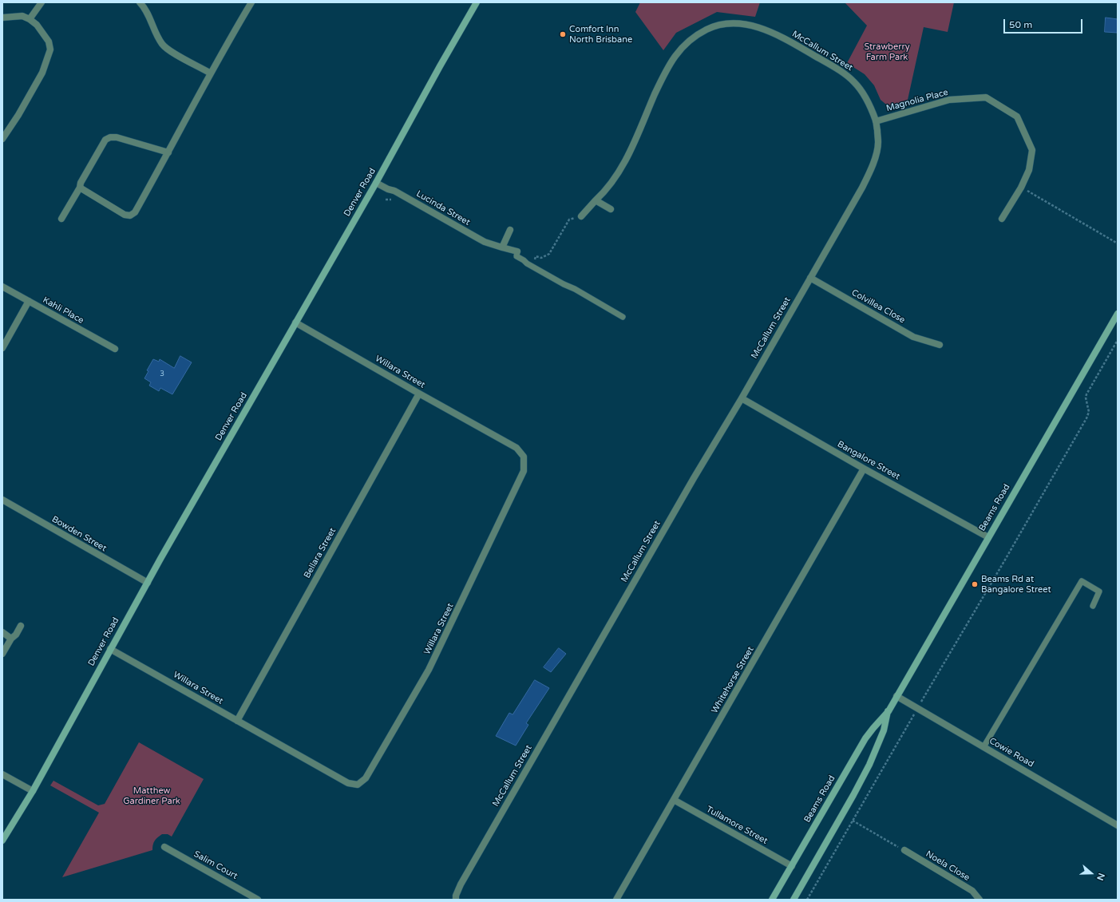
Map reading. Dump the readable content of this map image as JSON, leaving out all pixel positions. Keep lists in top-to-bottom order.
{
  "streets": {
    "street": [
      "McCallum Street",
      "Magnolia Place",
      "Denver Road",
      "Lucinda Street",
      "Colvillea Close",
      "Kahli Place",
      "Willara Street",
      "Bangalore Street",
      "Beams Road",
      "Bowden Street",
      "Bellara Street",
      "Whitehorse Street",
      "Cowie Road",
      "Tullamore Street",
      "Salim Court",
      "Noela Close"
    ]
  },
  "crossings": [
    ["McCallum Street", "Magnolia Place"],
    ["McCallum Street", "Colvillea Close"],
    ["McCallum Street", "Bangalore Street"],
    ["Denver Road", "Lucinda Street"],
    ["Denver Road", "Willara Street"],
    ["Denver Road", "Bowden Street"],
    ["Willara Street", "Bellara Street"],
    ["Bangalore Street", "Beams Road"],
    ["Bangalore Street", "Whitehorse Street"],
    ["Beams Road", "Cowie Road"],
    ["Beams Road", "Tullamore Street"],
    ["Whitehorse Street", "Tullamore Street"]
  ],
  "parks": ["Strawberry Farm Park", "Matthew Gardiner Park"],
  "places": ["Comfort Inn North Brisbane", "Beams Rd at Bangalore Street"],
  "house_numbers": ["3"],
  "scale_bar": "50 m",
  "north": "right"
}
